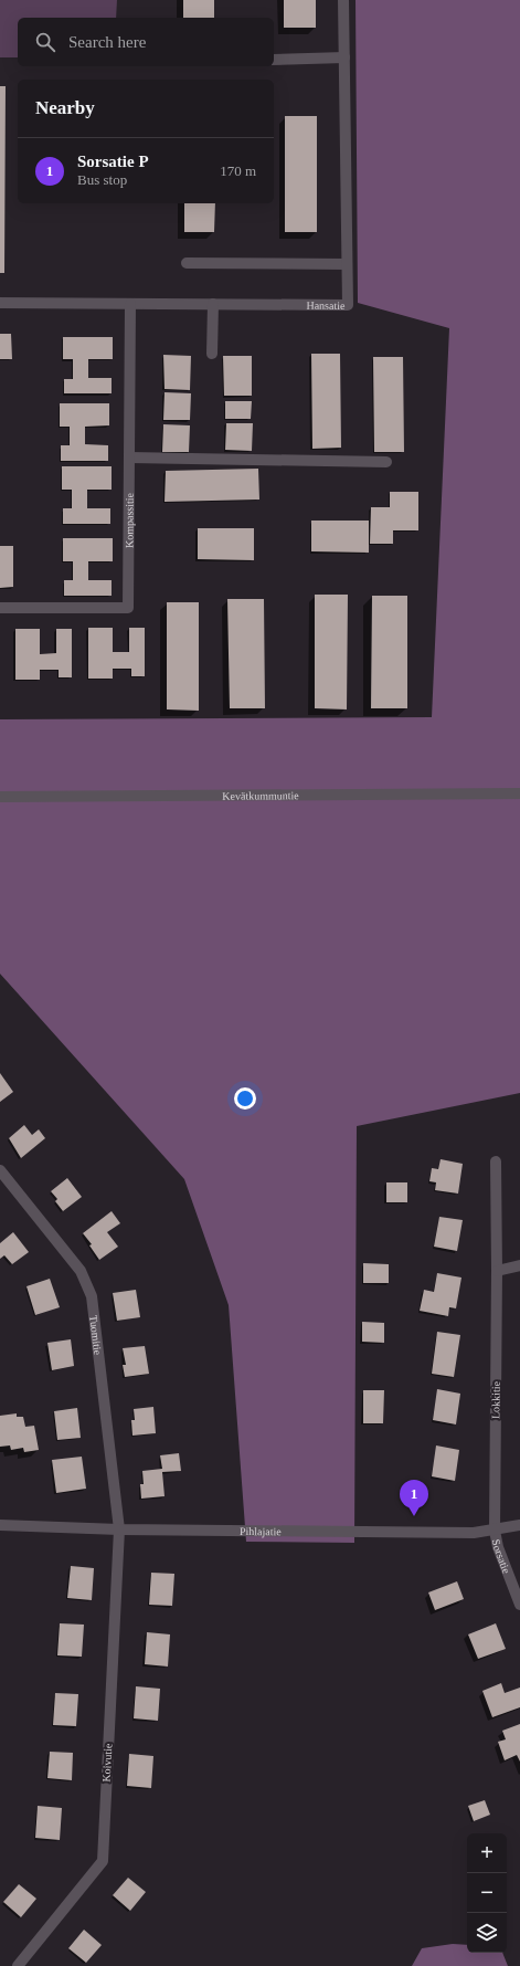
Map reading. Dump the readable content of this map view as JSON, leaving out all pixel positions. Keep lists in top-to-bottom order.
{
  "streets": {
    "street": [
      "Hansatie",
      "Kompassitie",
      "Kevätkummuntie",
      "Tuomitie",
      "Lokkitie",
      "Pihlajatie",
      "Sorsatie",
      "Koivutie"
    ]
  },
  "crossings": [
    ["Hansatie", "Kompassitie"],
    ["Tuomitie", "Pihlajatie"],
    ["Tuomitie", "Koivutie"],
    ["Lokkitie", "Pihlajatie"],
    ["Lokkitie", "Sorsatie"],
    ["Pihlajatie", "Sorsatie"],
    ["Pihlajatie", "Koivutie"]
  ],
  "page": {
    "search": "Search here",
    "heading": "Nearby",
    "list": [
      {
        "mark": "1",
        "name": "Sorsatie P",
        "note": "Bus stop",
        "value": "170 m"
      }
    ],
    "pins": "1",
    "map_buttons": ["+", "−"]
  }
}
